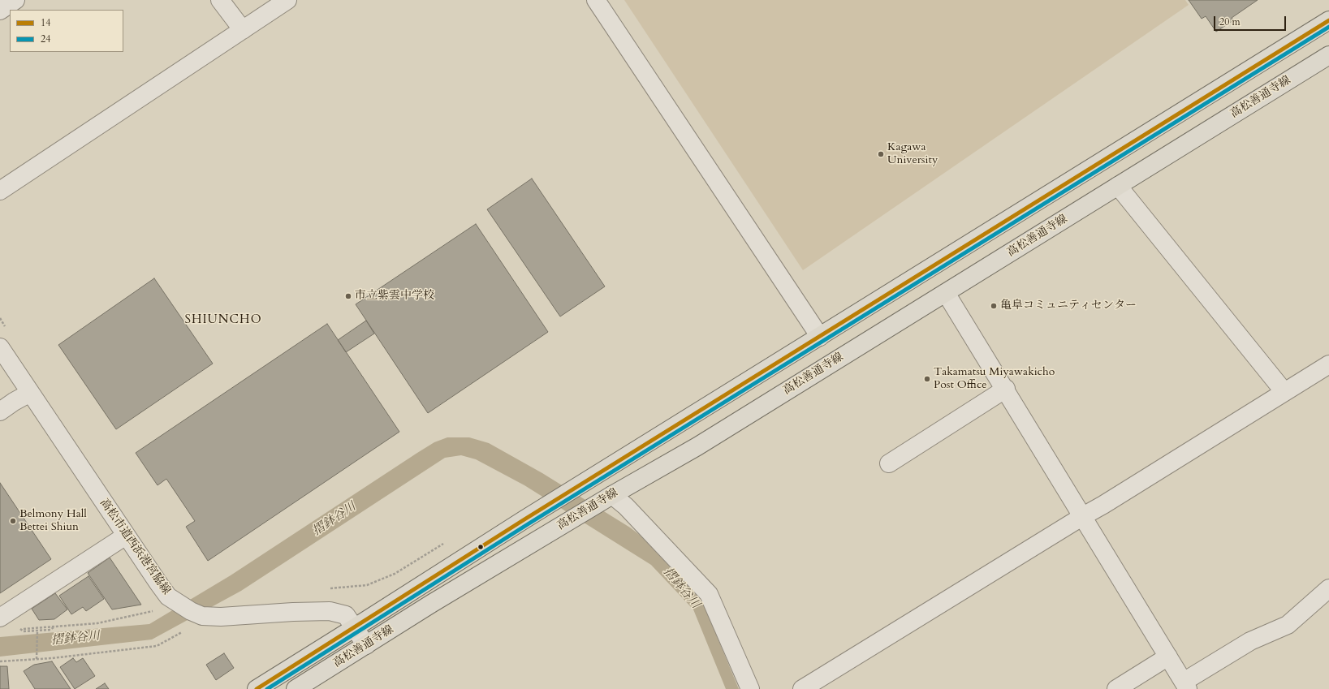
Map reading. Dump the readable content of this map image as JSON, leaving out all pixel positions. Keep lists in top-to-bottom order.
{
  "streets": {
    "main road": ["高松善通寺線"],
    "street": ["高松市道西浜港宮脇線"]
  },
  "crossings": [
    ["高松善通寺線", "高松市道西浜港宮脇線"]
  ],
  "districts": ["SHIUNCHO"],
  "water": ["摺鉢谷川"],
  "places": [
    "Kagawa University",
    "市立紫雲中学校",
    "亀阜コミュニティセンター",
    "Takamatsu Miyawakicho Post Office",
    "Belmony Hall Bettei Shiun"
  ],
  "lines": ["transit line 14", "transit line 24"],
  "legend": ["14", "24"],
  "scale_bar": "20 m"
}
